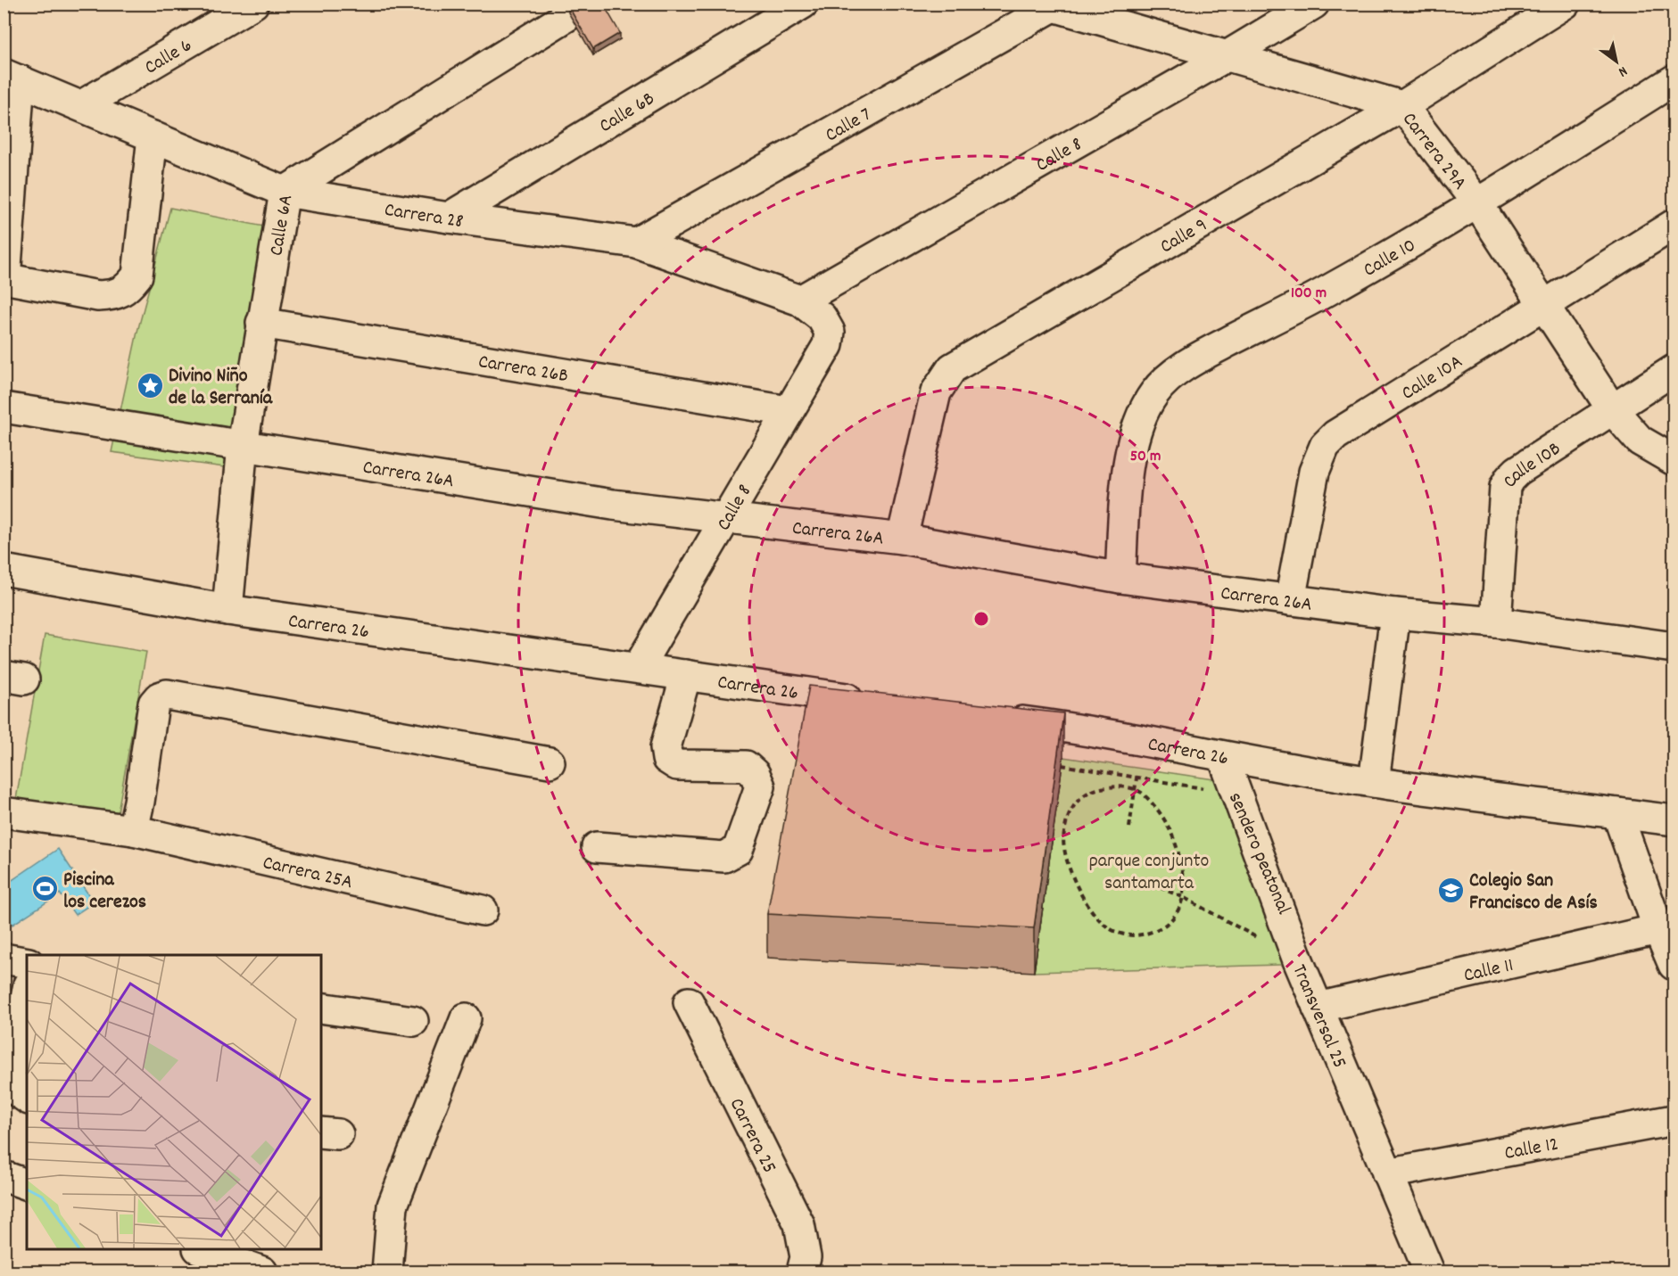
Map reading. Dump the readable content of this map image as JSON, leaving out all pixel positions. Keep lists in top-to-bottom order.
{
  "streets": {
    "street": [
      "Calle 6",
      "Calle 6B",
      "Calle 7",
      "Carrera 29A",
      "Calle 8",
      "Carrera 28",
      "Calle 6A",
      "Calle 9",
      "Calle 10",
      "Carrera 26B",
      "Calle 10A",
      "Calle 10B",
      "Carrera 26A",
      "Carrera 26",
      "Carrera 25A",
      "Calle 11",
      "Transversal 25",
      "Carrera 25",
      "Calle 12"
    ],
    "path": ["sendero peatonal"]
  },
  "crossings": [
    ["Calle 6", "Carrera 28"],
    ["Calle 6B", "Carrera 28"],
    ["Calle 7", "Carrera 29A"],
    ["Calle 7", "Carrera 28"],
    ["Carrera 29A", "Calle 8"],
    ["Carrera 29A", "Calle 9"],
    ["Carrera 29A", "Calle 10"],
    ["Carrera 29A", "Calle 10A"],
    ["Carrera 29A", "Calle 10B"],
    ["Calle 8", "Carrera 28"],
    ["Calle 8", "Carrera 26B"],
    ["Calle 8", "Carrera 26A"],
    ["Calle 8", "Carrera 26"],
    ["Carrera 28", "Calle 6A"],
    ["Calle 6A", "Carrera 26B"],
    ["Calle 6A", "Carrera 26A"],
    ["Calle 6A", "Carrera 26"],
    ["Calle 9", "Carrera 26A"],
    ["Calle 10", "Carrera 26A"],
    ["Calle 10A", "Carrera 26A"],
    ["Calle 10B", "Carrera 26A"],
    ["Carrera 26", "Transversal 25"],
    ["Calle 11", "Transversal 25"],
    ["Transversal 25", "Calle 12"]
  ],
  "parks": ["parque conjunto santamarta"],
  "places": {
    "place": ["Divino Niño de la Serranía"],
    "sports": ["Piscina los cerezos"],
    "school or university": ["Colegio San Francisco de Asís"]
  },
  "north": "bottom right",
  "rings": ["100 m", "50 m"]
}
